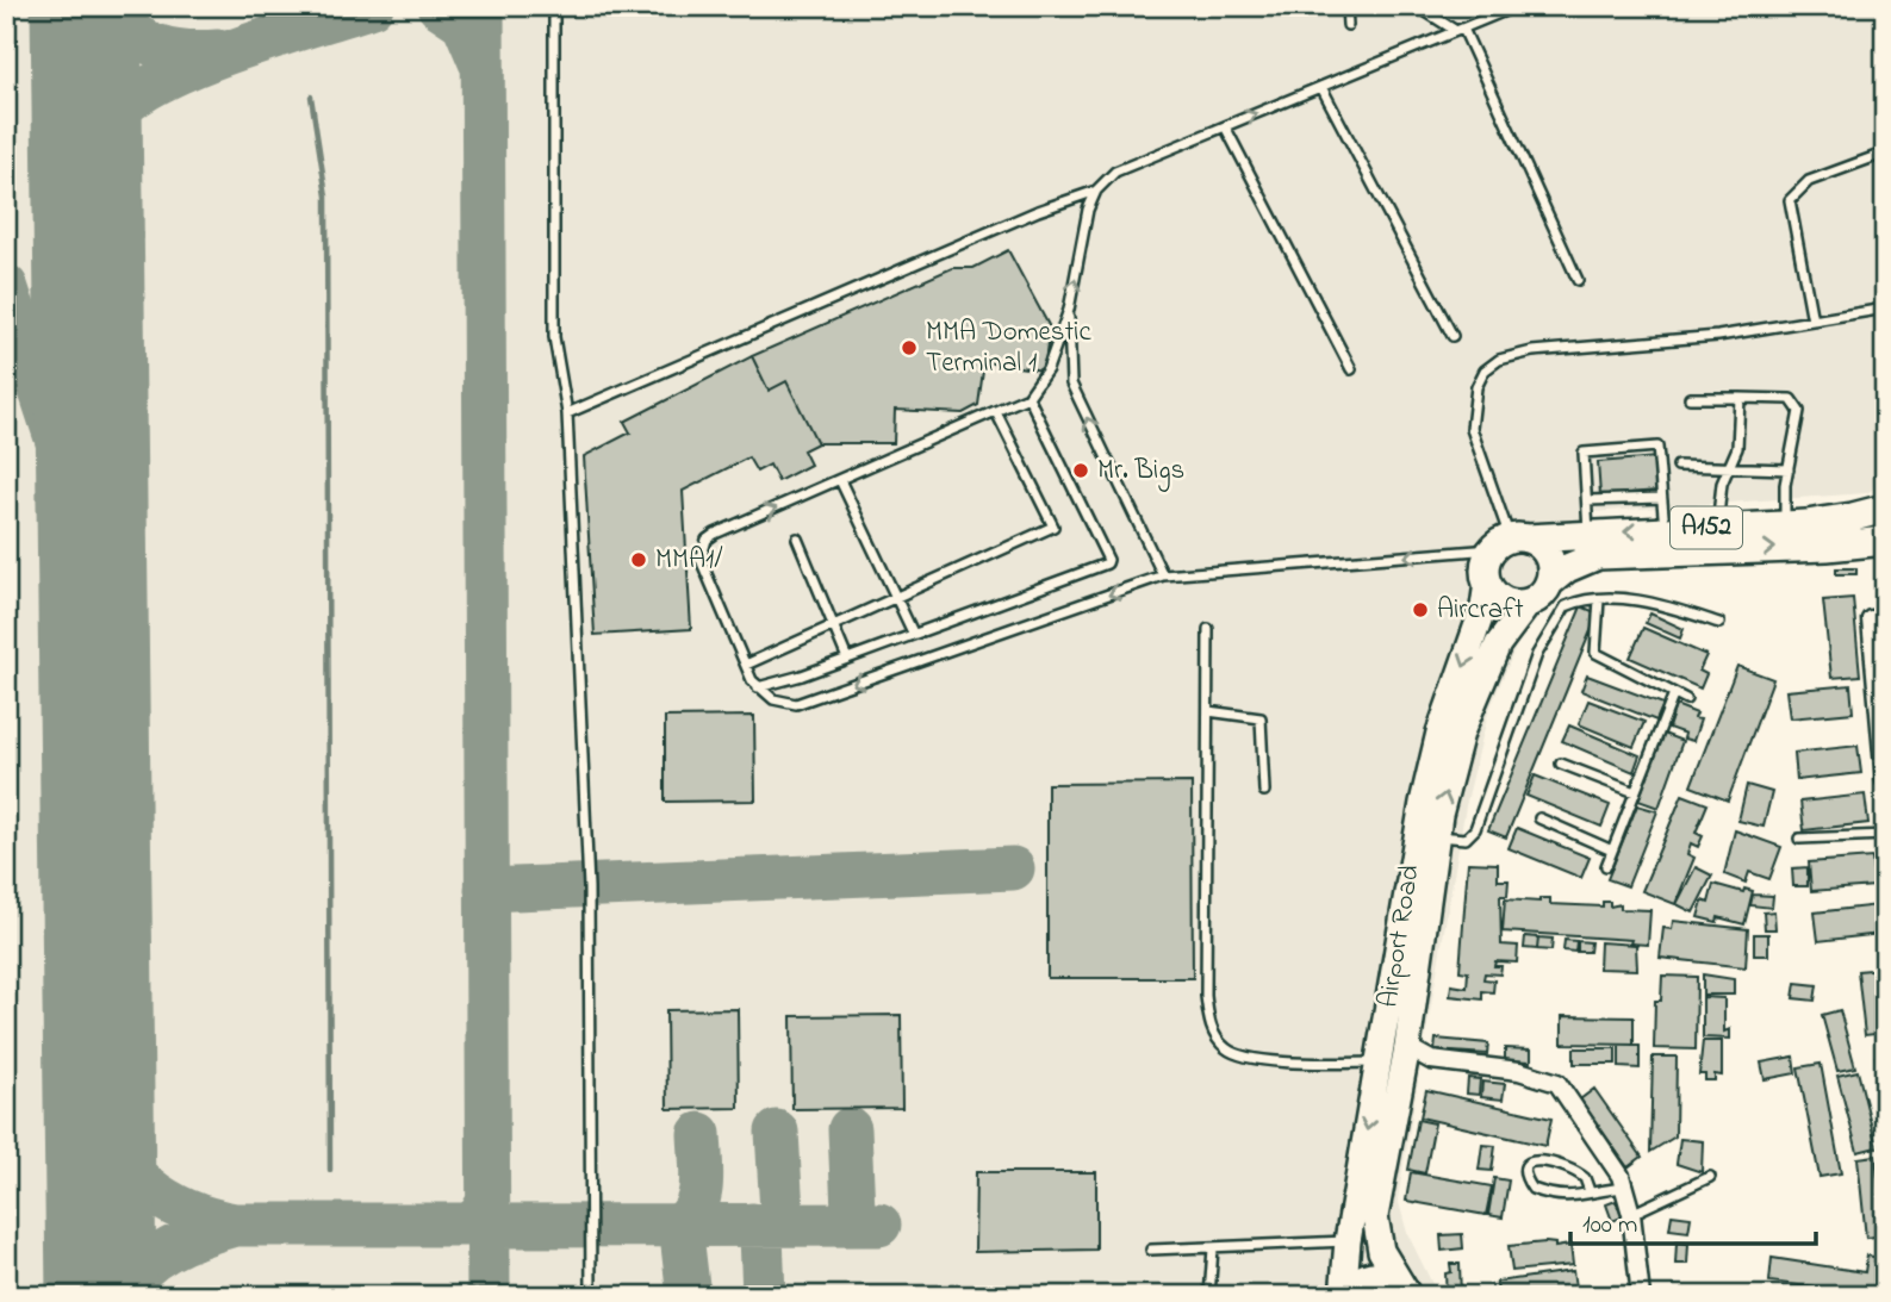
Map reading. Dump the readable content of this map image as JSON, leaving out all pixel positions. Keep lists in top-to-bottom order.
{
  "streets": {
    "main road": ["A152", "Airport Road"]
  },
  "crossings": [
    ["A152", "Airport Road"]
  ],
  "places": [
    "MMA Domestic Terminal 1",
    "Mr. Bigs",
    "MMA1/",
    "Aircraft"
  ],
  "scale_bar": "100 m"
}
